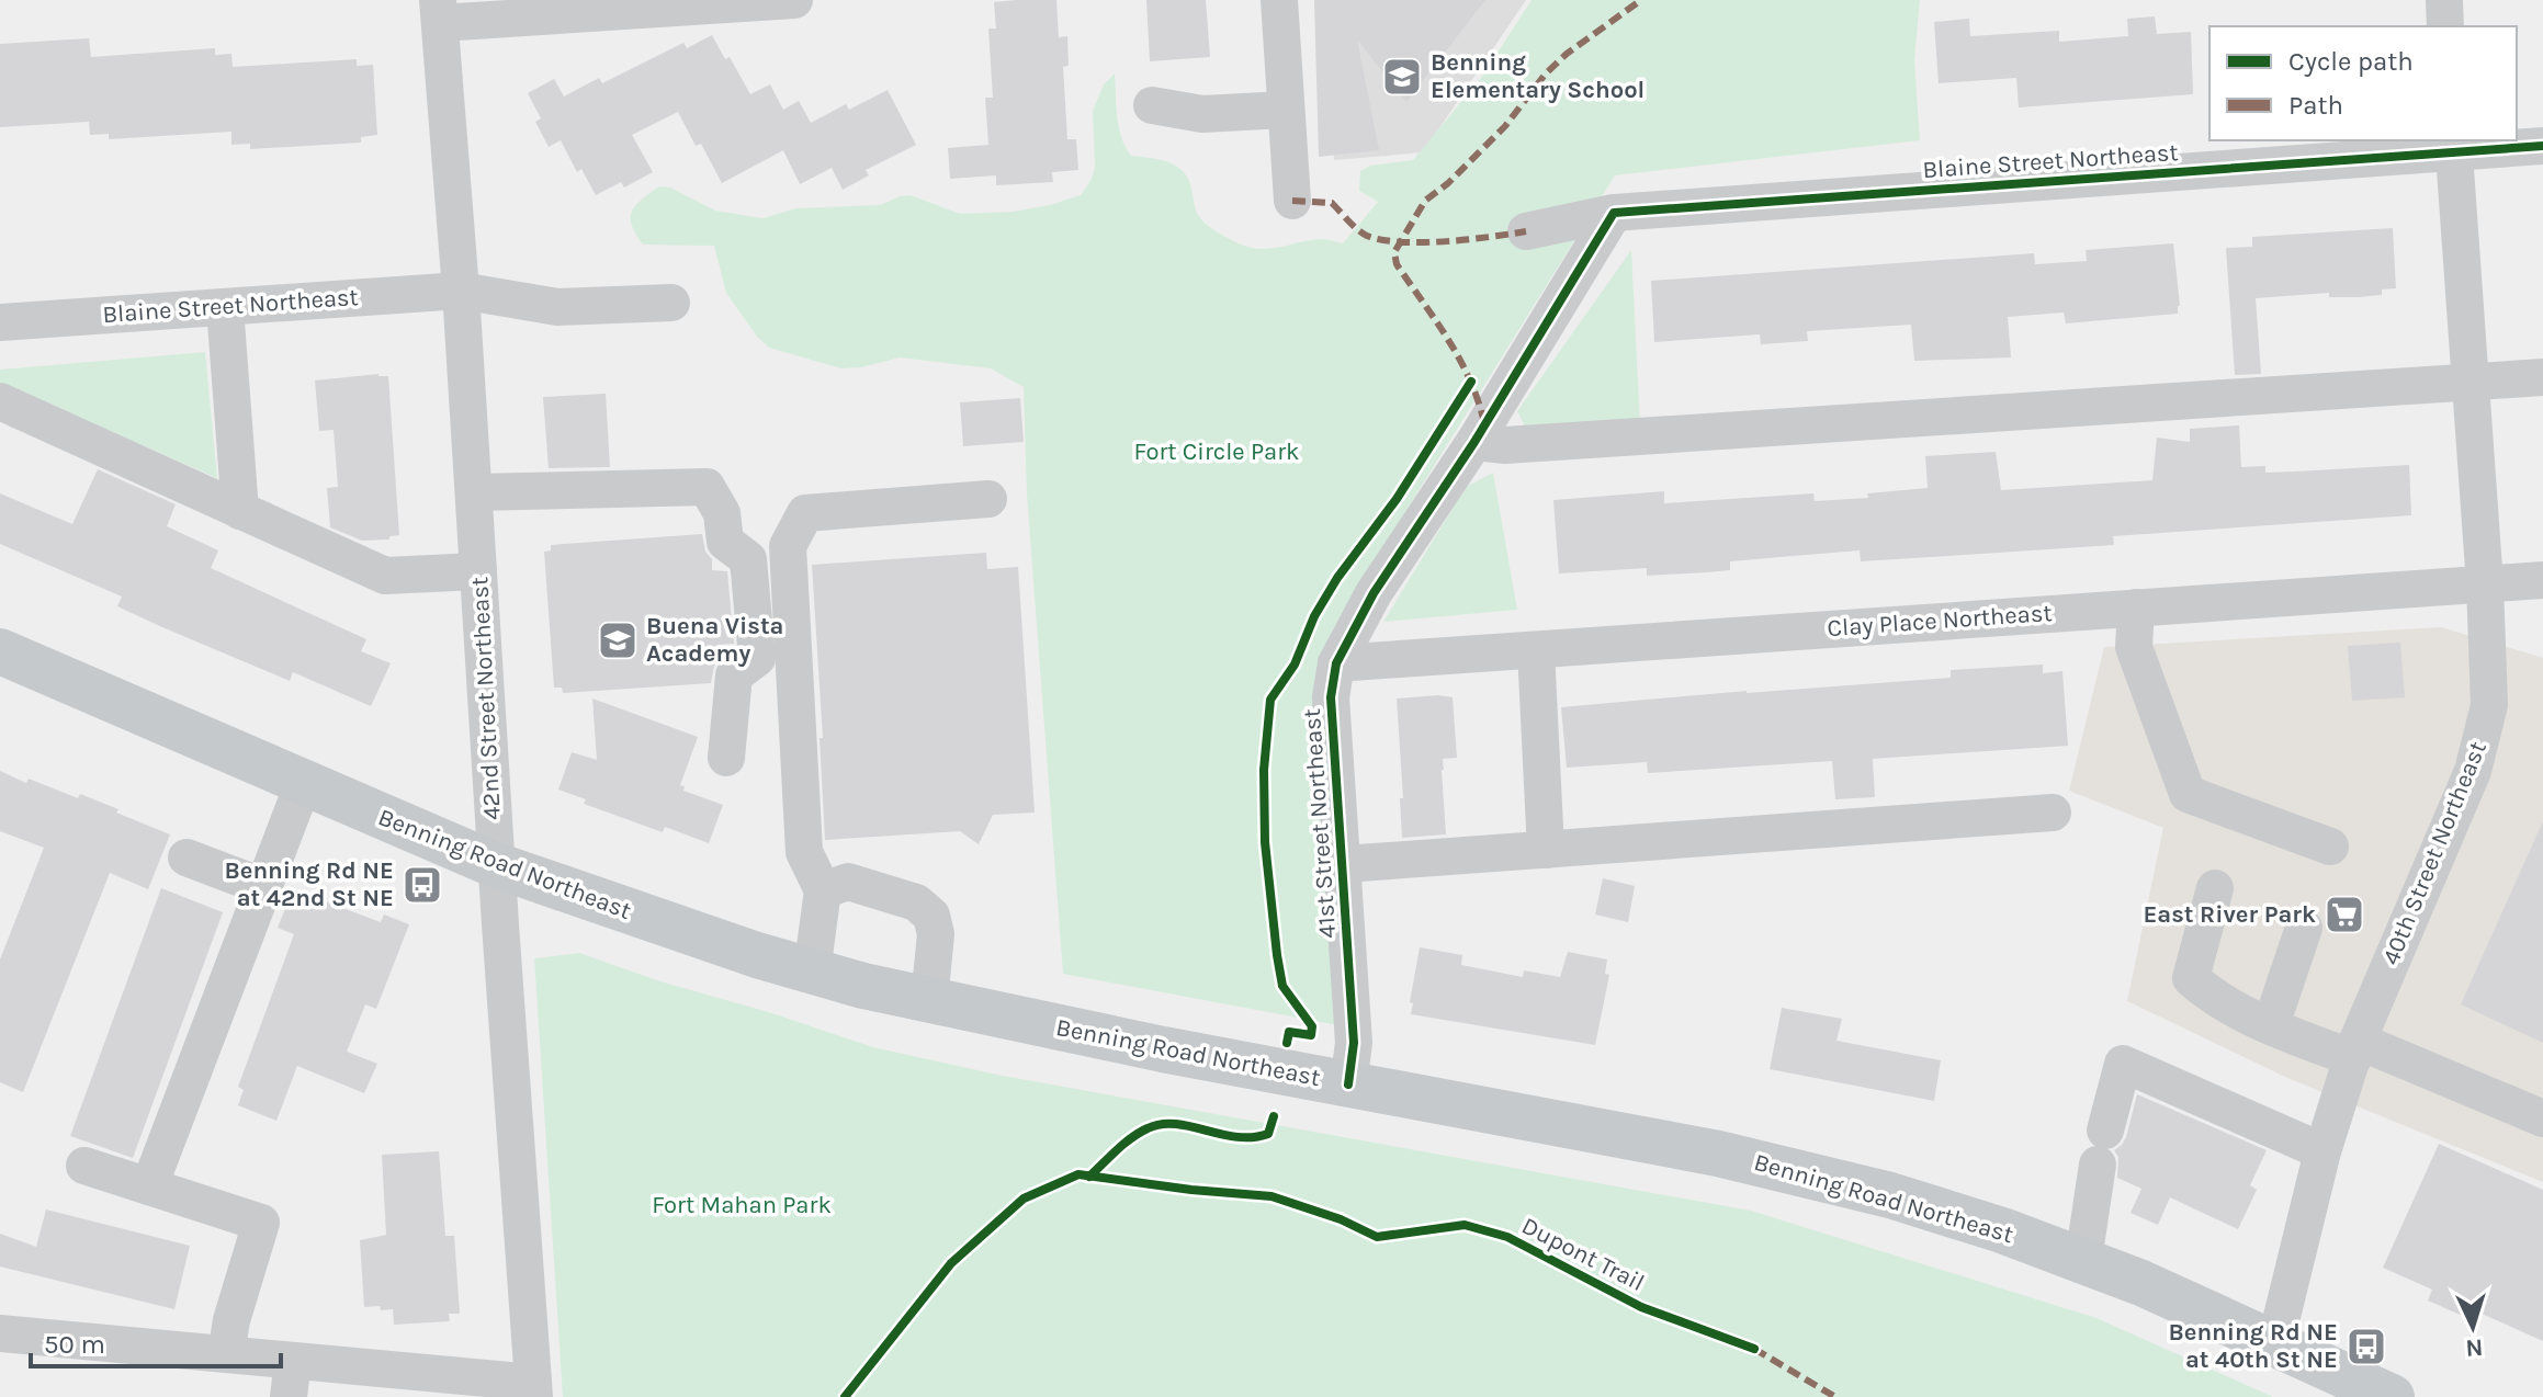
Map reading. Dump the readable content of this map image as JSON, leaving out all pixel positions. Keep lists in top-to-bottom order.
{
  "streets": {
    "main road": ["Benning Road Northeast"],
    "street": [
      "Blaine Street Northeast",
      "Clay Place Northeast",
      "42nd Street Northeast",
      "41st Street Northeast",
      "40th Street Northeast"
    ],
    "cycle path": ["Dupont Trail"]
  },
  "crossings": [
    ["Blaine Street Northeast", "42nd Street Northeast"],
    ["Blaine Street Northeast", "41st Street Northeast"],
    ["Blaine Street Northeast", "40th Street Northeast"],
    ["Clay Place Northeast", "41st Street Northeast"],
    ["Clay Place Northeast", "40th Street Northeast"],
    ["42nd Street Northeast", "Benning Road Northeast"],
    ["41st Street Northeast", "Benning Road Northeast"],
    ["40th Street Northeast", "Benning Road Northeast"]
  ],
  "parks": ["Fort Circle Park", "Fort Mahan Park"],
  "places": {
    "school or university": ["Benning Elementary School", "Buena Vista Academy"],
    "bus stop": ["Benning Rd NE at 42nd St NE", "Benning Rd NE at 40th St NE"],
    "supermarket": ["East River Park"]
  },
  "legend": ["Cycle path", "Path"],
  "scale_bar": "50 m",
  "north": "bottom"
}
